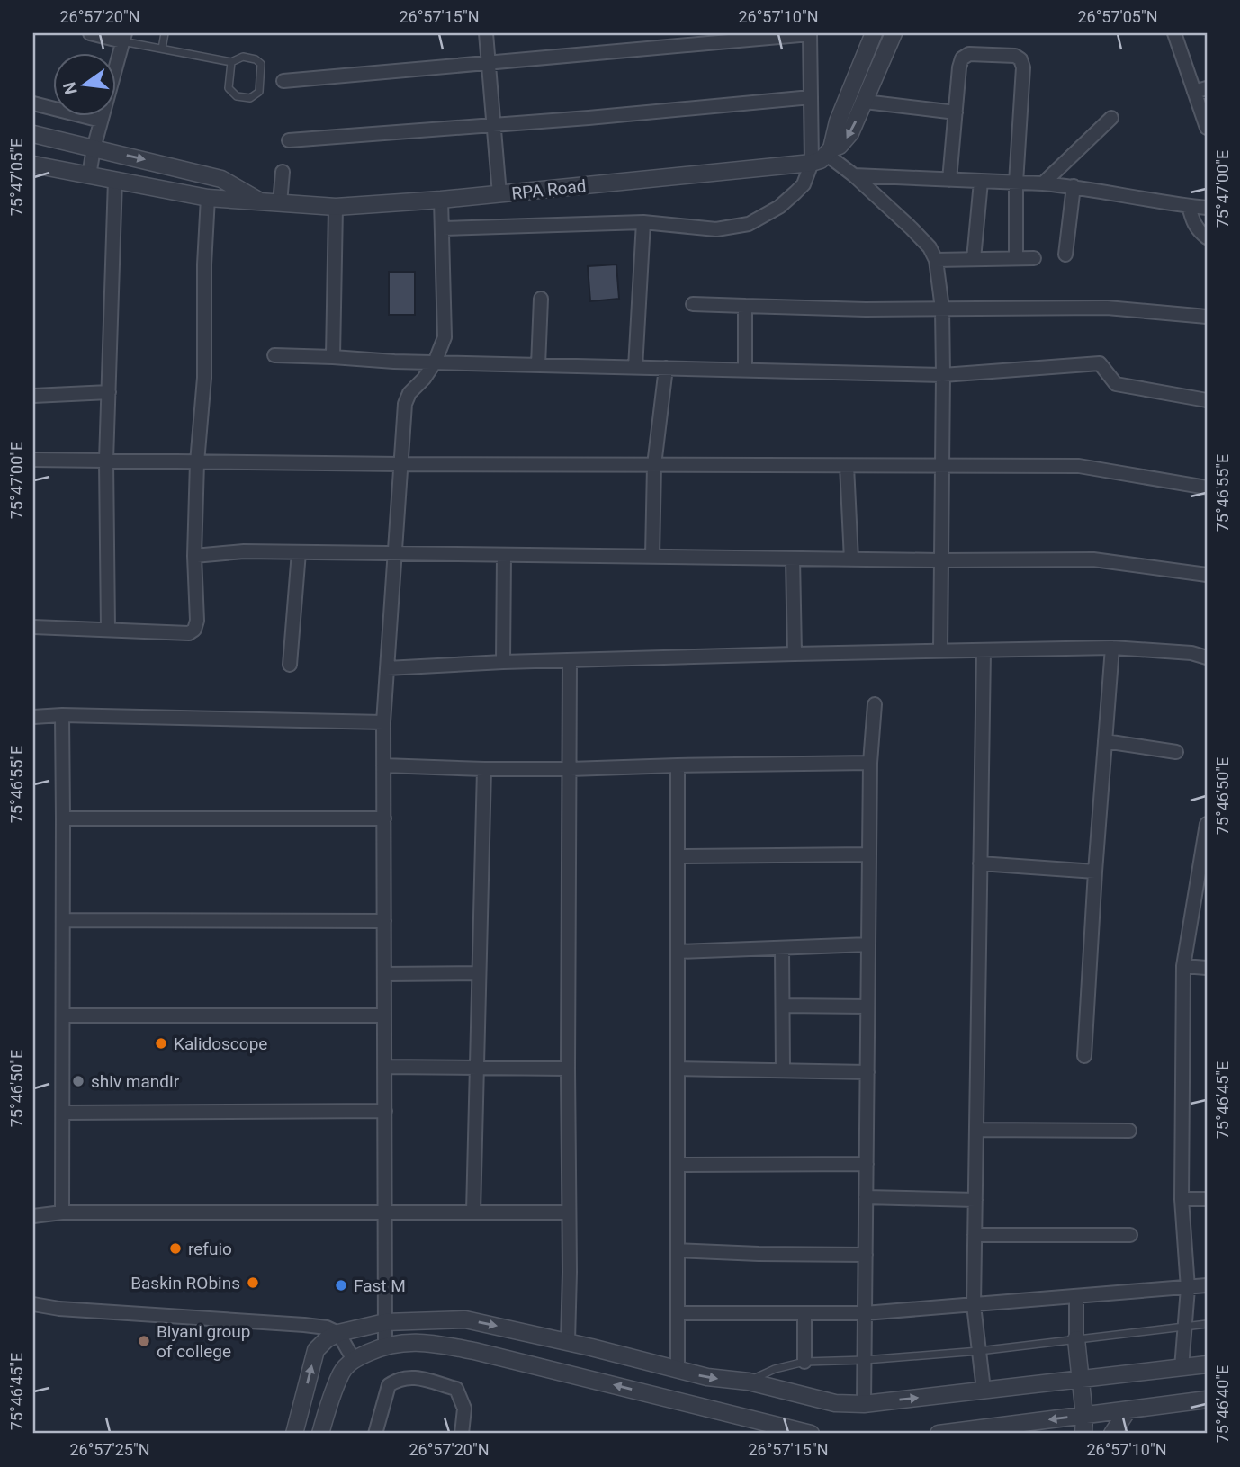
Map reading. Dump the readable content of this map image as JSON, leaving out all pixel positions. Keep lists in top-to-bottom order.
{
  "streets": {
    "street": ["RPA Road"]
  },
  "places": [
    "Kalidoscope",
    "shiv mandir",
    "refuio",
    "Baskin RObins",
    "Fast M",
    "Biyani group of college"
  ],
  "north": "left",
  "coordinates": [
    "26°57'20\"N",
    "26°57'15\"N",
    "26°57'10\"N",
    "26°57'05\"N",
    "75°47'05\"E",
    "75°47'00\"E",
    "75°46'55\"E",
    "75°46'50\"E",
    "75°46'45\"E",
    "75°46'40\"E",
    "26°57'25\"N"
  ]
}
